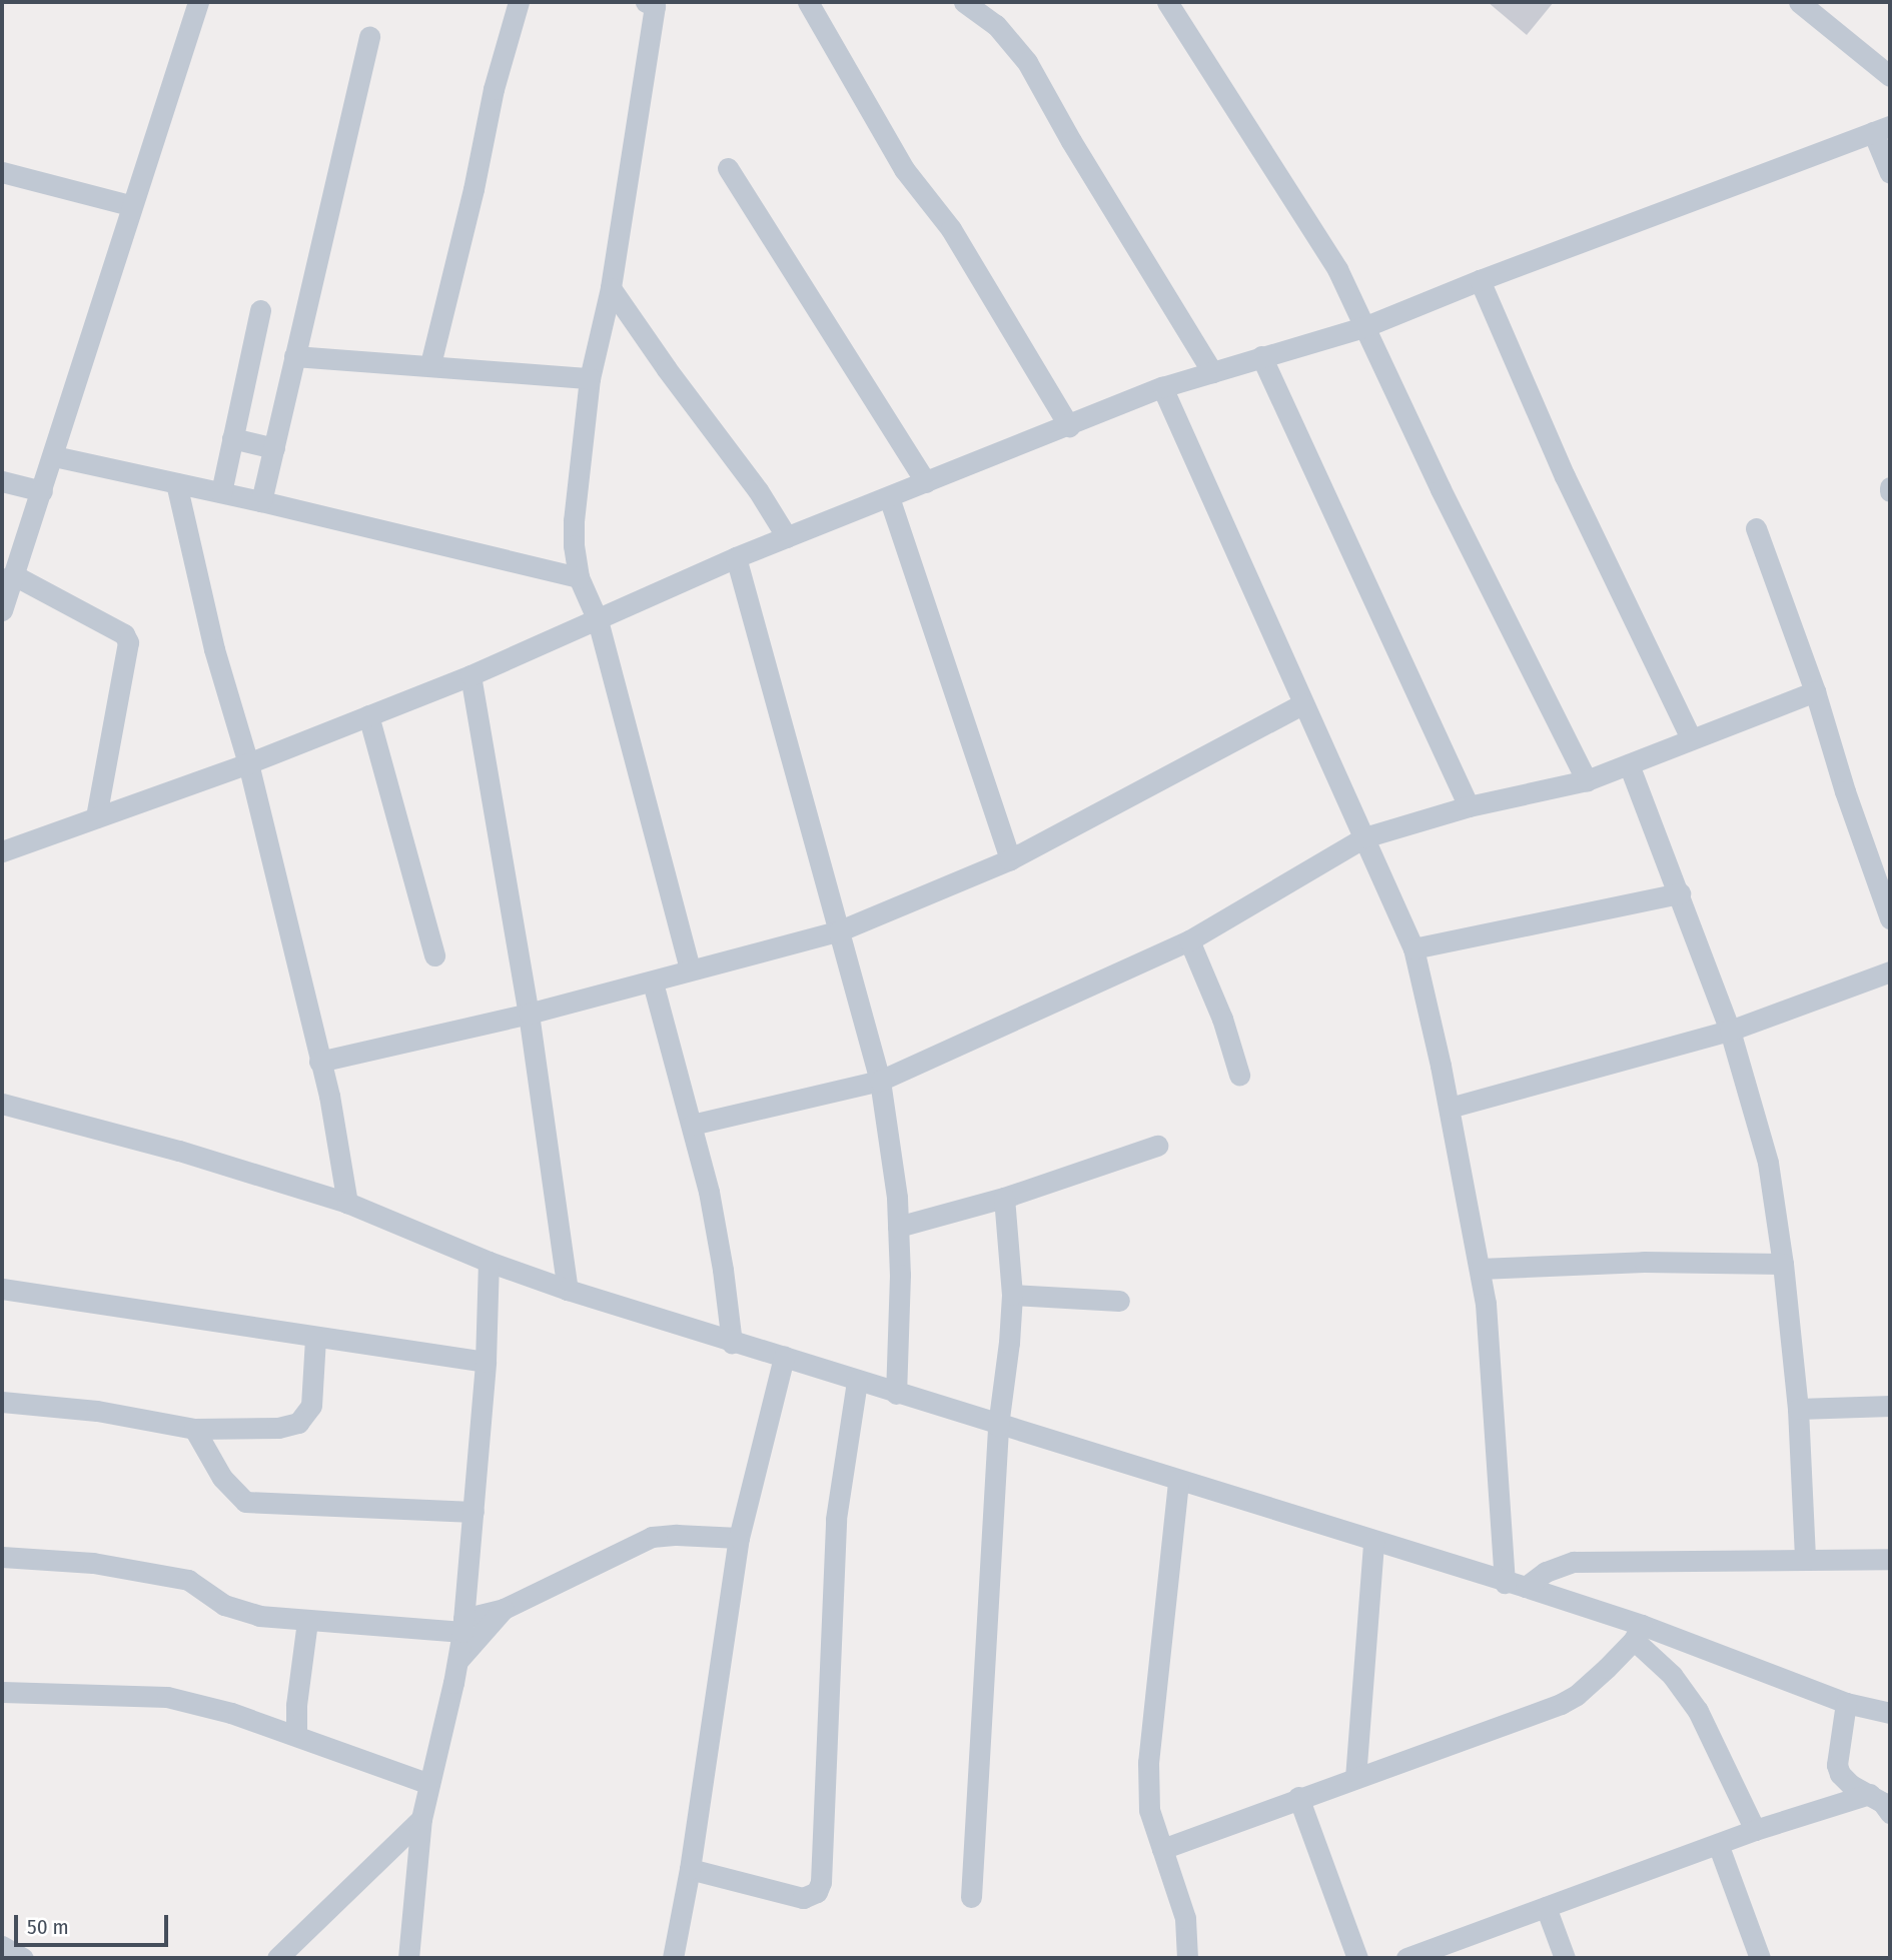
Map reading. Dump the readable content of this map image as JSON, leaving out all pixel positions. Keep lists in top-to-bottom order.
{
  "scale_bar": "50 m"
}
